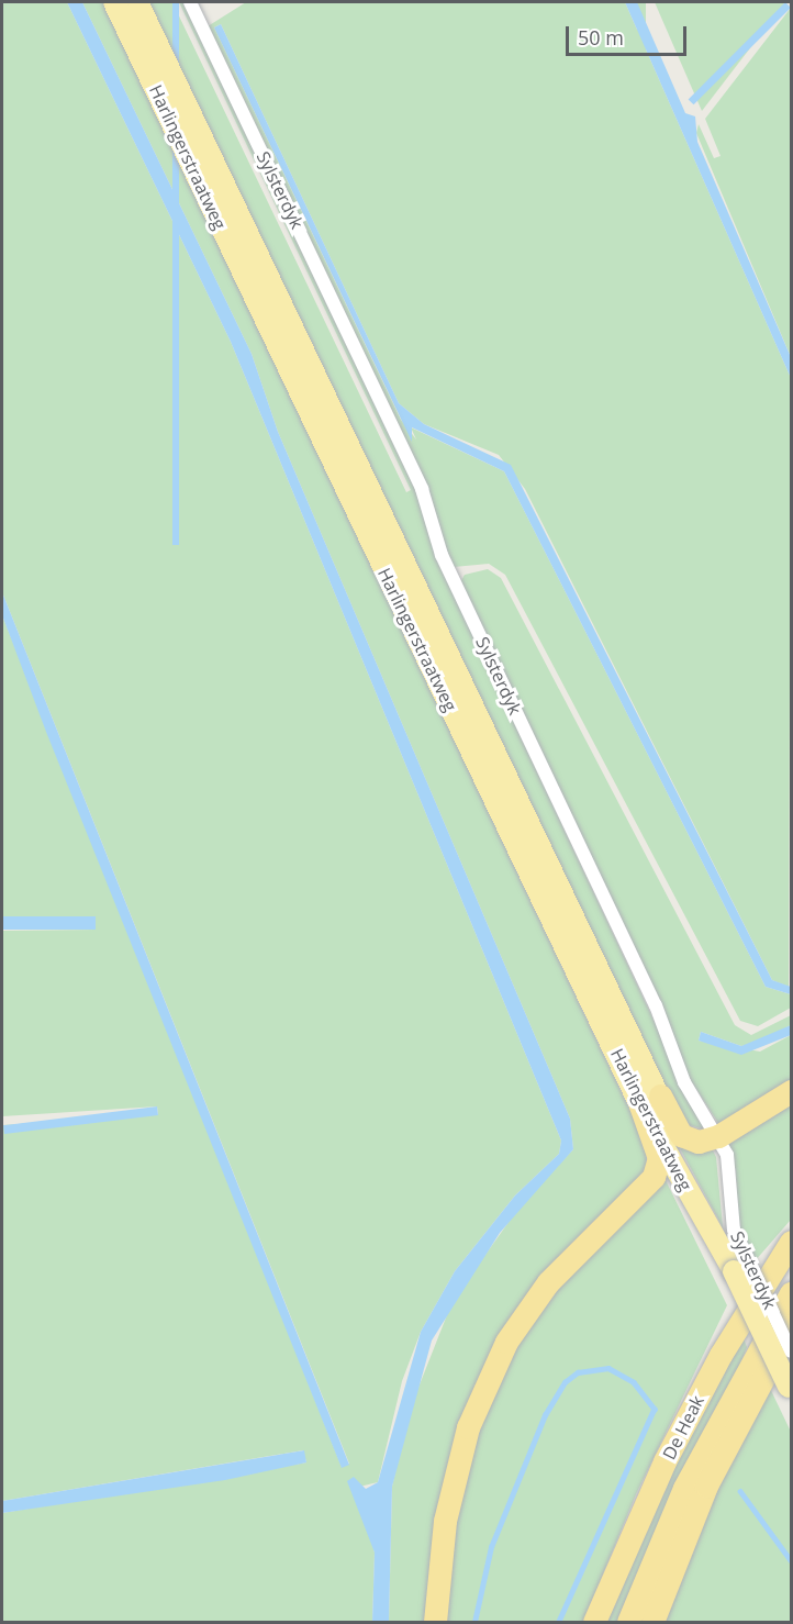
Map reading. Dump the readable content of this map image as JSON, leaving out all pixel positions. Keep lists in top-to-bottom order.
{
  "streets": {
    "highway": ["De Heak"],
    "main road": ["Harlingerstraatweg"],
    "street": ["Sylsterdyk"]
  },
  "crossings": [
    ["Harlingerstraatweg", "Sylsterdyk"]
  ],
  "scale_bar": "50 m"
}
